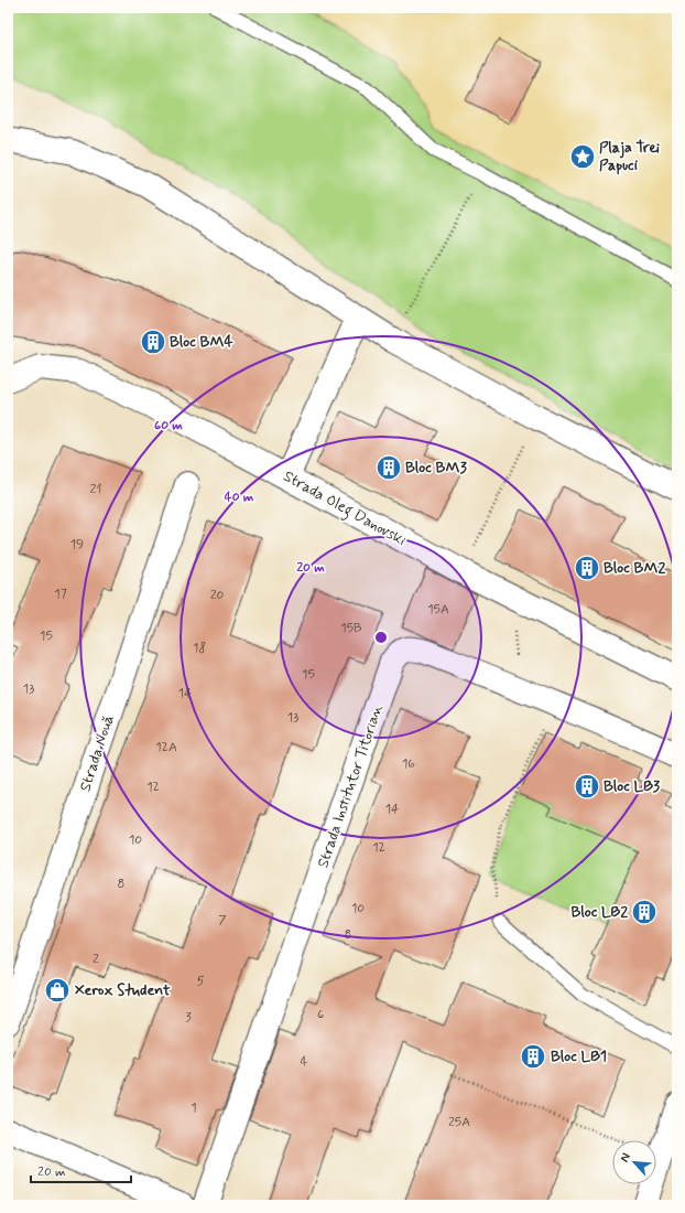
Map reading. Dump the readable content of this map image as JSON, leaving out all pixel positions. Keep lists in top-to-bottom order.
{
  "streets": {
    "street": ["Strada Oleg Danovski", "Strada Nouă", "Strada Institutor Titorian"]
  },
  "places": {
    "place": ["Plaja Trei Papuci"],
    "building": [
      "Bloc BM4",
      "Bloc BM3",
      "Bloc BM2",
      "Bloc LB3",
      "Bloc LB2",
      "Bloc LB1"
    ],
    "shop": ["Xerox Student"]
  },
  "house_numbers": [
    "21",
    "19",
    "17",
    "20",
    "15A",
    "15B",
    "15",
    "18",
    "15",
    "13",
    "14",
    "13",
    "12A",
    "16",
    "12",
    "14",
    "10",
    "12",
    "8",
    "10",
    "7",
    "8",
    "2",
    "5",
    "6",
    "3",
    "4",
    "1",
    "25A"
  ],
  "scale_bar": "20 m",
  "north": "top left",
  "rings": ["60 m", "40 m", "20 m"]
}
